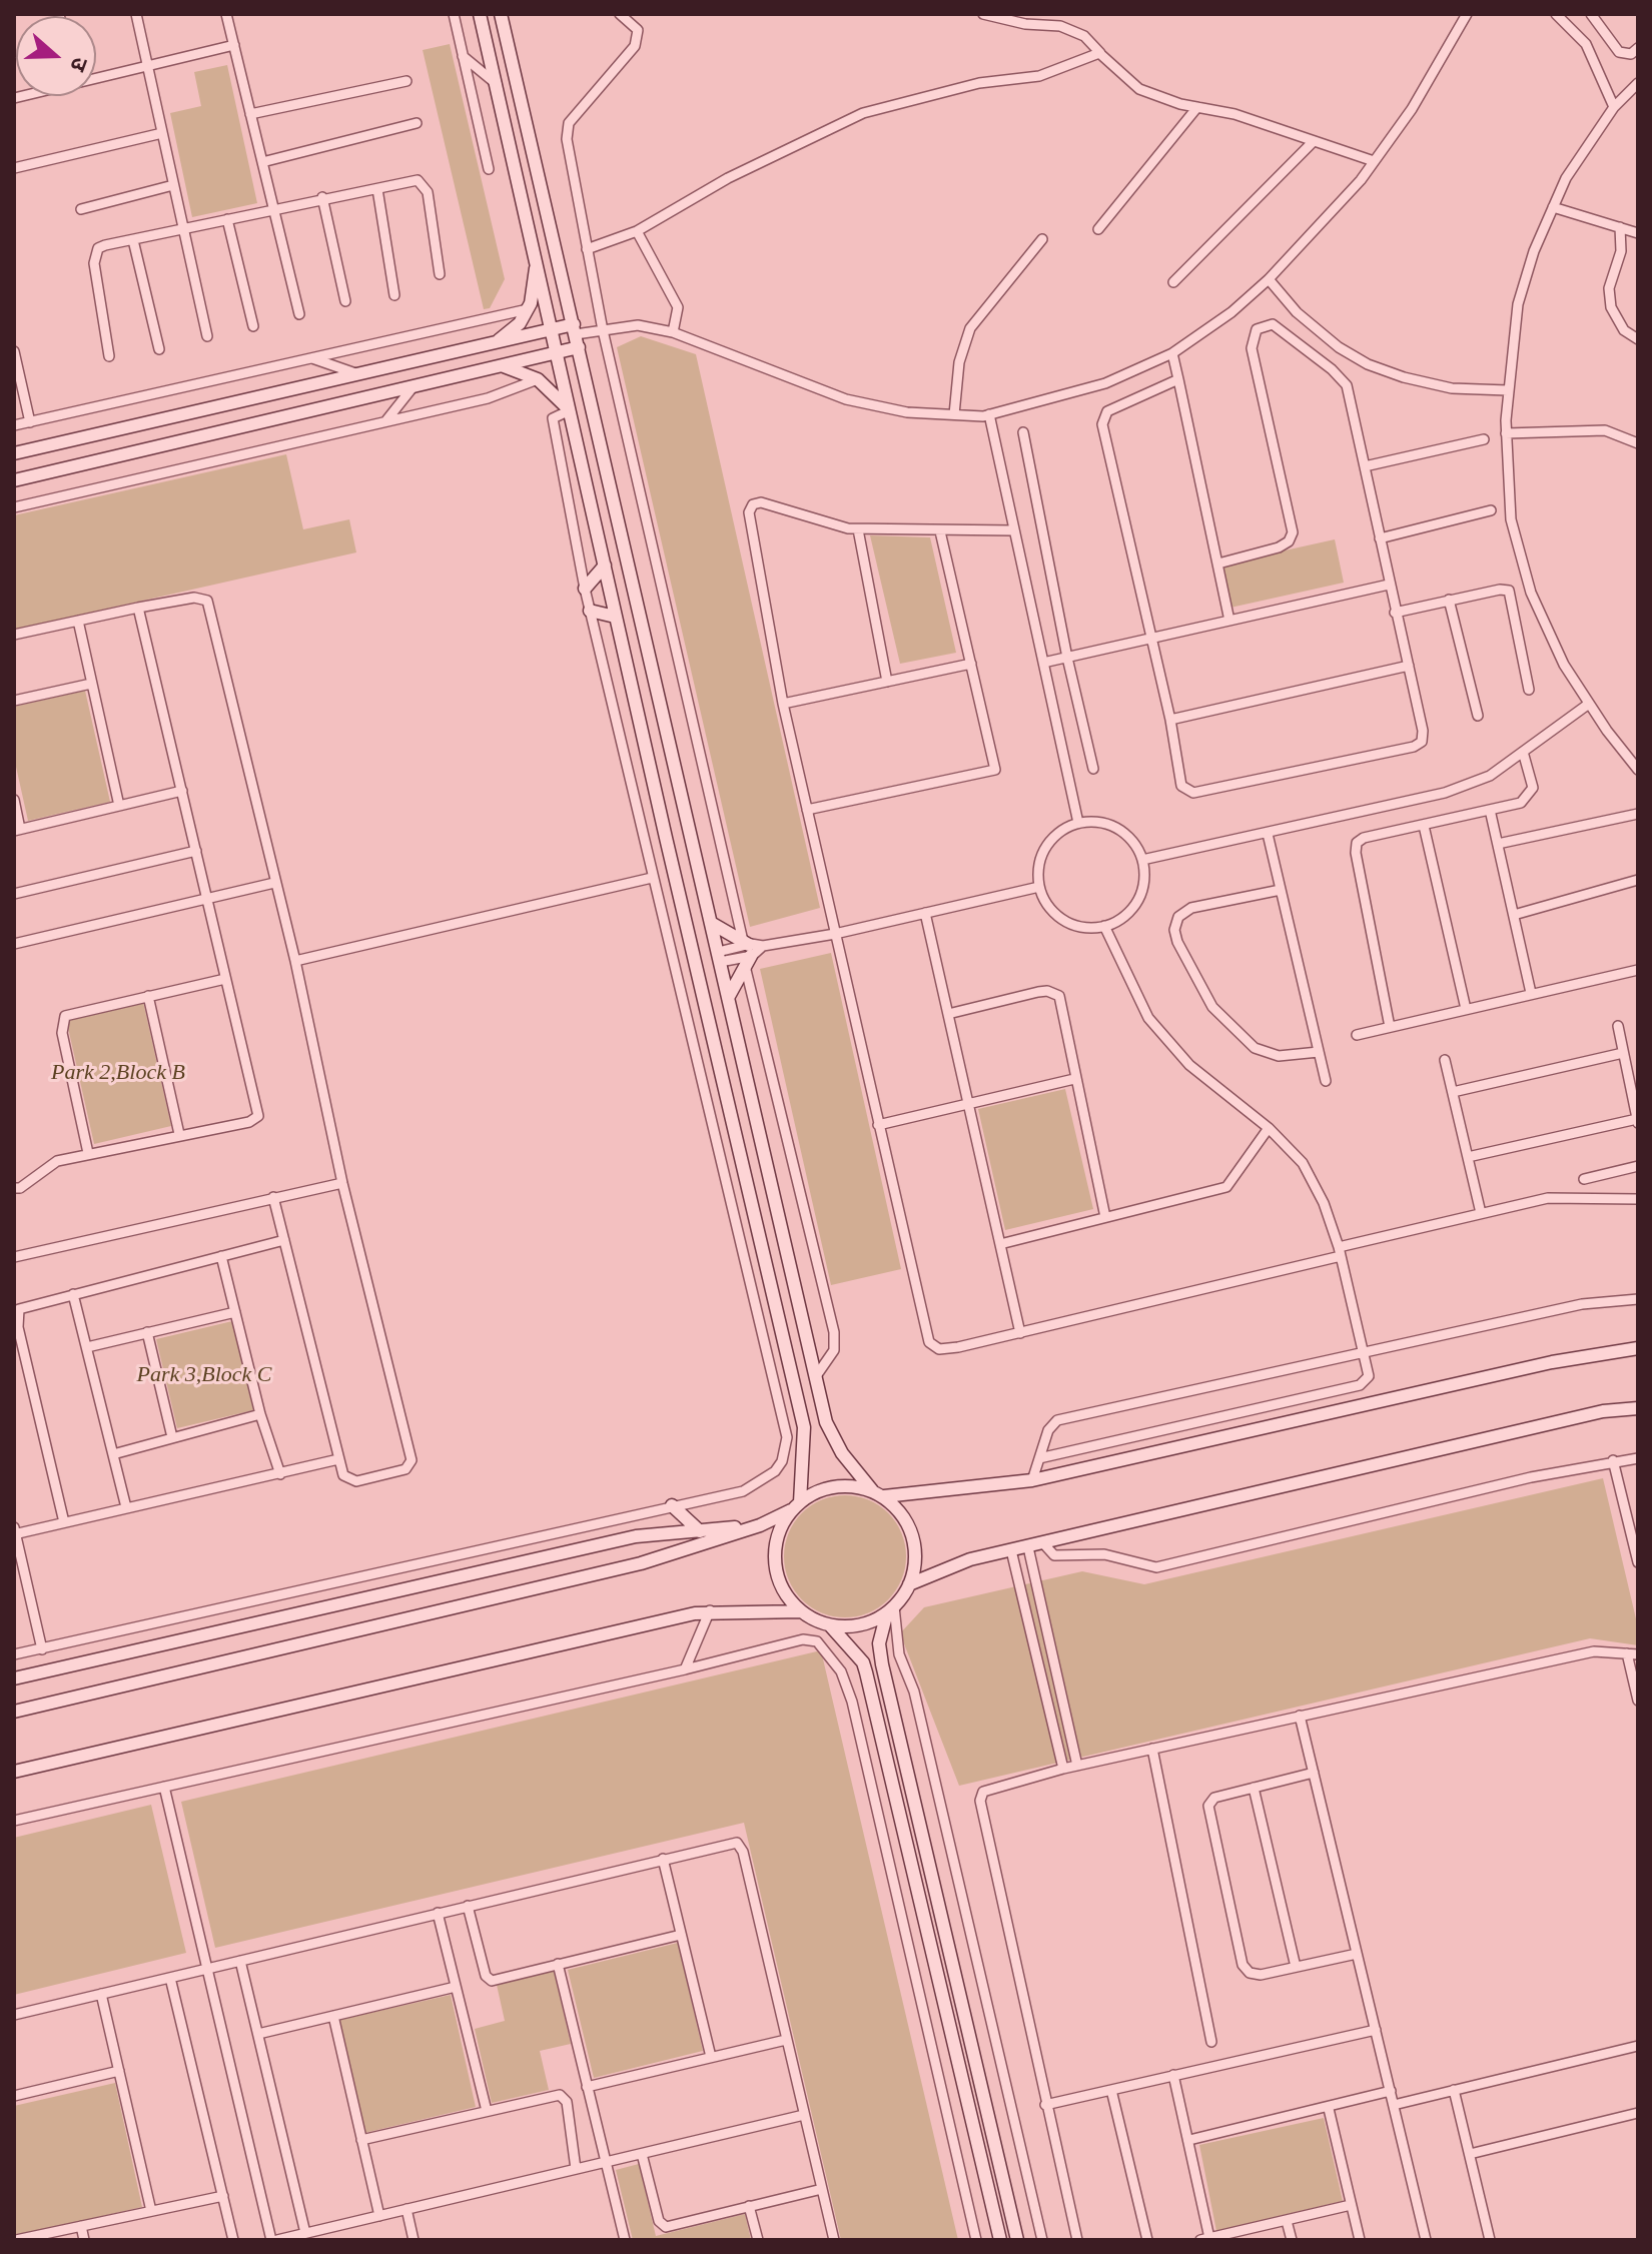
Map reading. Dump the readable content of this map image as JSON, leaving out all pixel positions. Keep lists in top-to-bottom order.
{
  "parks": ["Park 2,Block B", "Park 3,Block C"],
  "north": "right"
}
